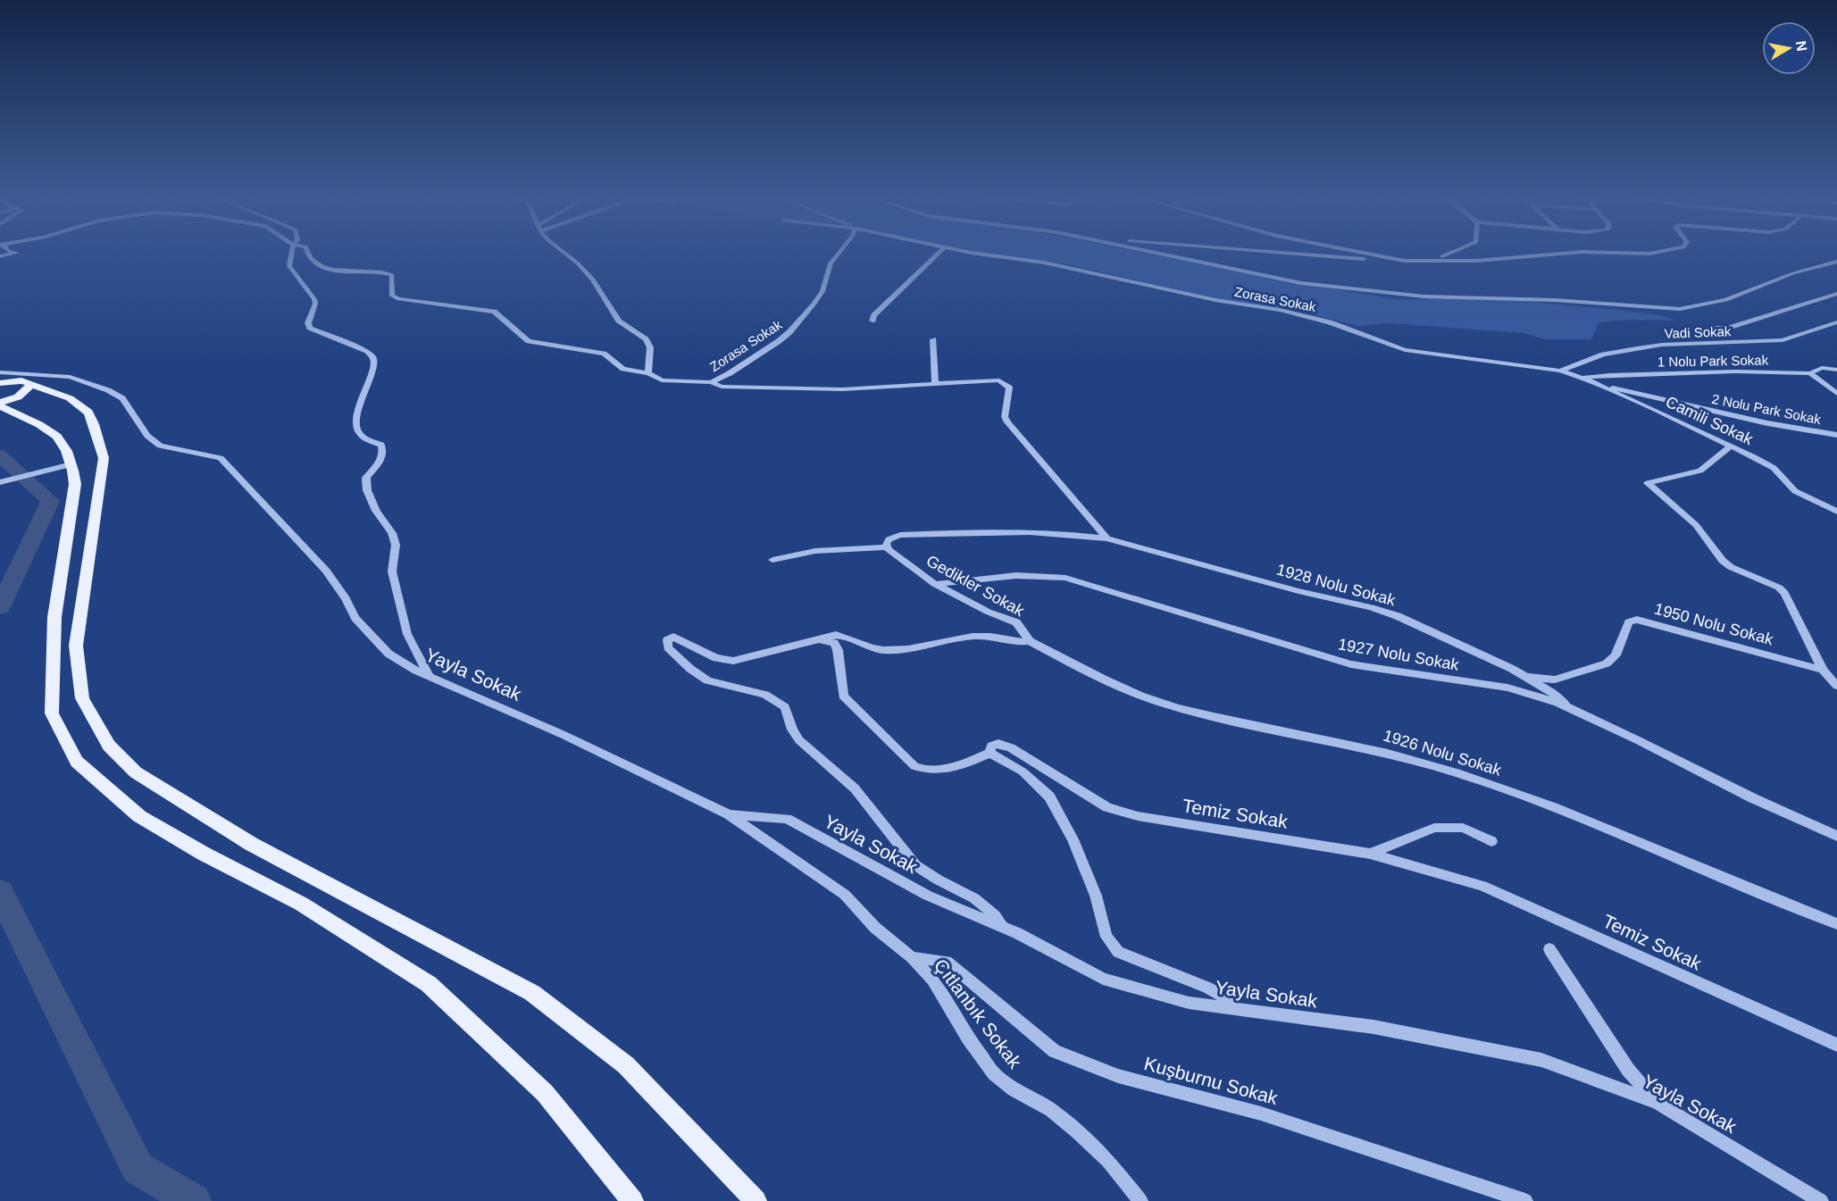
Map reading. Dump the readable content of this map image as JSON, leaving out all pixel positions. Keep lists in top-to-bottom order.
{
  "streets": {
    "street": [
      "Zorasa Sokak",
      "Vadi Sokak",
      "1 Nolu Park Sokak",
      "2 Nolu Park Sokak",
      "Camili Sokak",
      "1928 Nolu Sokak",
      "Gedikler Sokak",
      "1950 Nolu Sokak",
      "1927 Nolu Sokak",
      "Yayla Sokak",
      "1926 Nolu Sokak",
      "Temiz Sokak",
      "Çıtlanbık Sokak",
      "Kuşburnu Sokak"
    ]
  },
  "crossings": [
    ["Zorasa Sokak", "Vadi Sokak"],
    ["Zorasa Sokak", "Camili Sokak"],
    ["Vadi Sokak", "Camili Sokak"],
    ["1 Nolu Park Sokak", "Camili Sokak"],
    ["2 Nolu Park Sokak", "Camili Sokak"],
    ["1928 Nolu Sokak", "Gedikler Sokak"],
    ["1928 Nolu Sokak", "1950 Nolu Sokak"],
    ["1928 Nolu Sokak", "1927 Nolu Sokak"],
    ["Gedikler Sokak", "1927 Nolu Sokak"],
    ["Gedikler Sokak", "Yayla Sokak"],
    ["Gedikler Sokak", "1926 Nolu Sokak"],
    ["Yayla Sokak", "Çıtlanbık Sokak"],
    ["Çıtlanbık Sokak", "Kuşburnu Sokak"]
  ],
  "north": "right"
}
